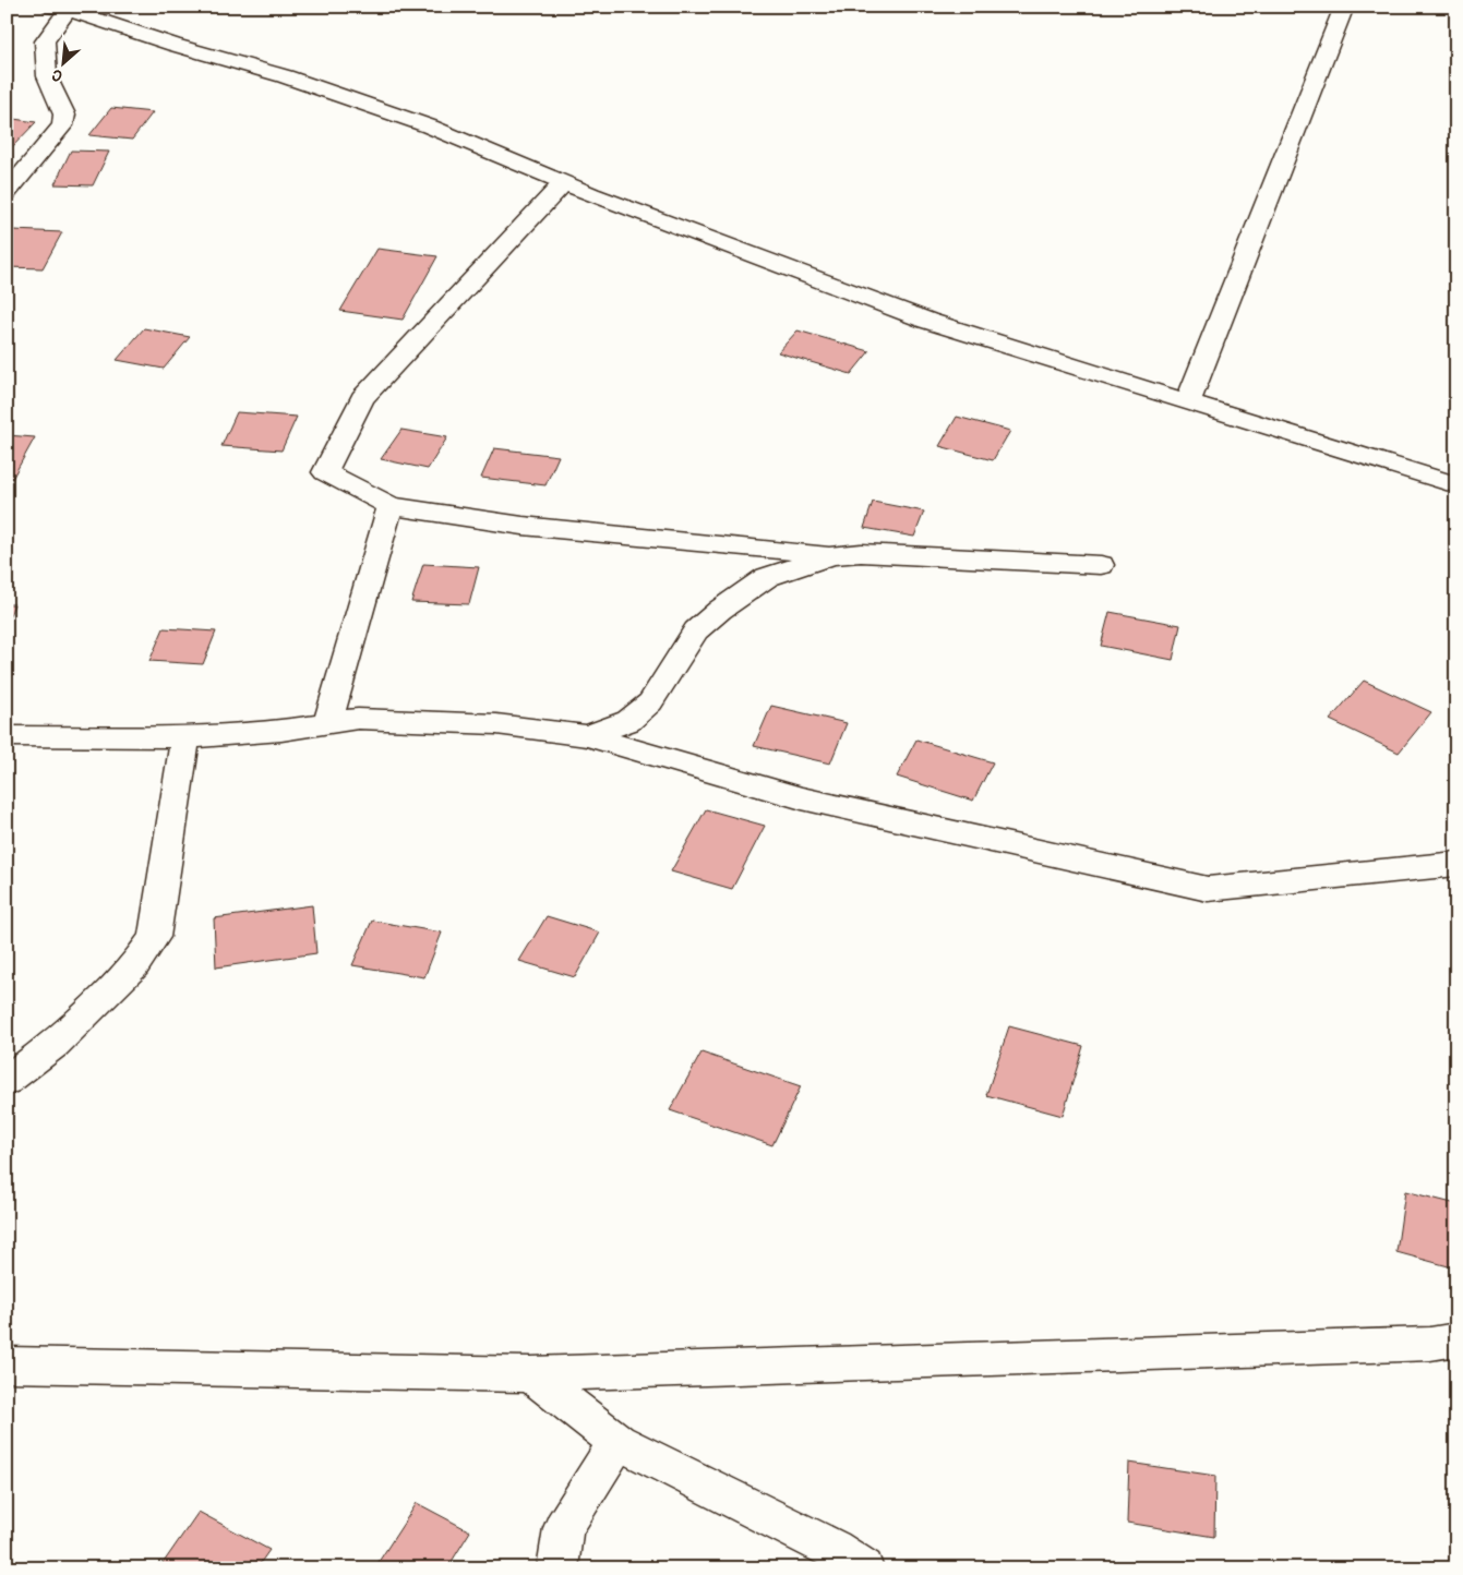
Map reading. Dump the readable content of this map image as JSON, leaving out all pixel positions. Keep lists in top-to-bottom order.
{
  "north": "bottom left"
}
